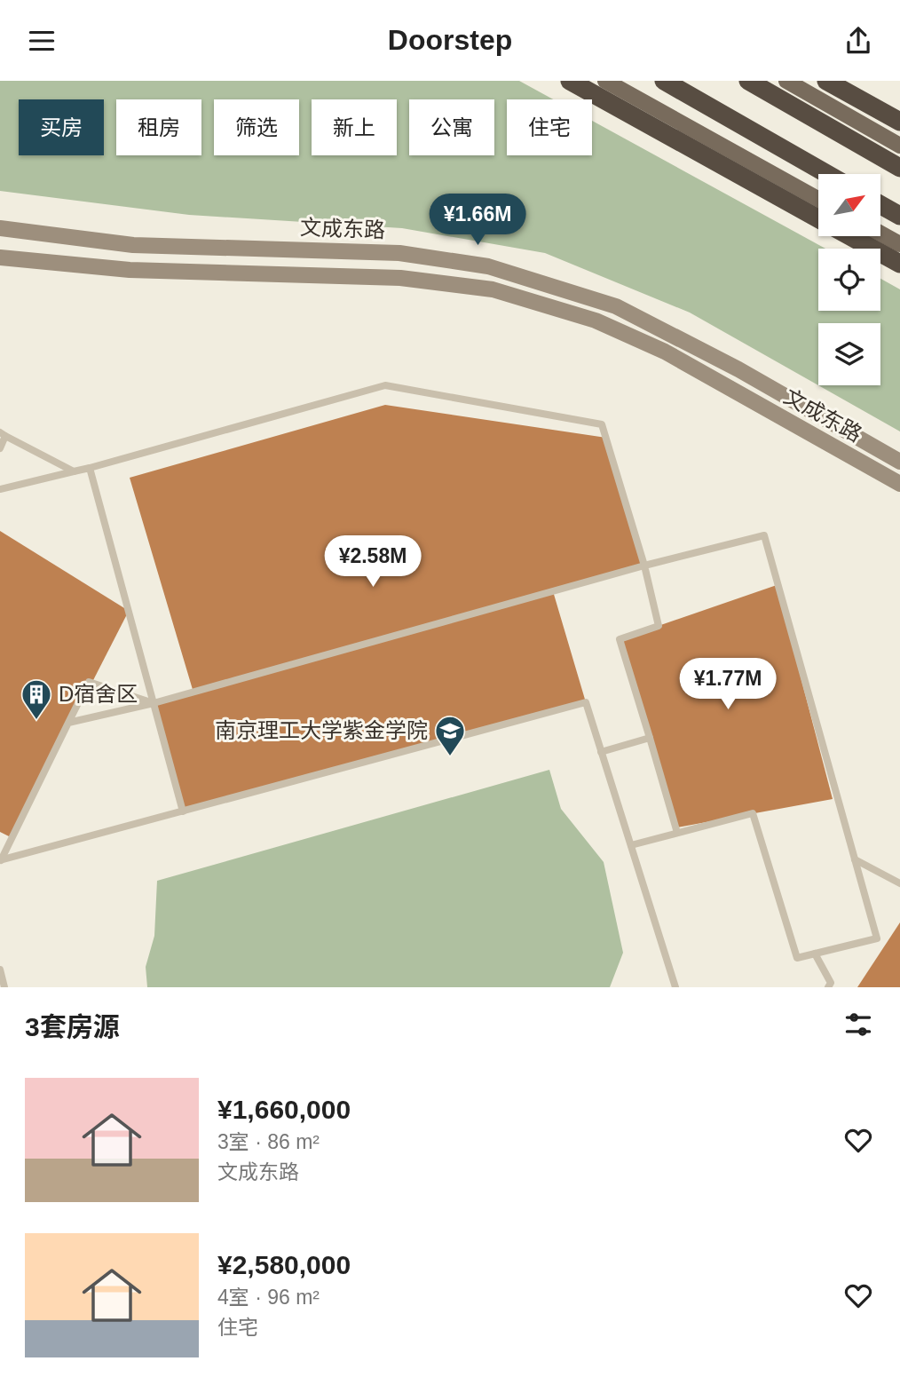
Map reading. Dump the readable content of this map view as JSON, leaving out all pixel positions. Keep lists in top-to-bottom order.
{
  "streets": {
    "street": ["文成东路"]
  },
  "places": {
    "building": ["D宿舍区"],
    "school or university": ["南京理工大学紫金学院"]
  },
  "north": "top right",
  "page": {
    "header": "Doorstep",
    "chip": [
      "买房",
      "租房",
      "筛选",
      "新上",
      "公寓",
      "住宅"
    ],
    "price": ["¥1.66M", "¥2.58M", "¥1.77M"],
    "heading": "3套房源",
    "list": [
      {
        "name": "¥1,660,000",
        "note": "3室 · 86 m² · 文成东路"
      },
      {
        "name": "¥2,580,000",
        "note": "4室 · 96 m² · 住宅"
      }
    ]
  }
}
